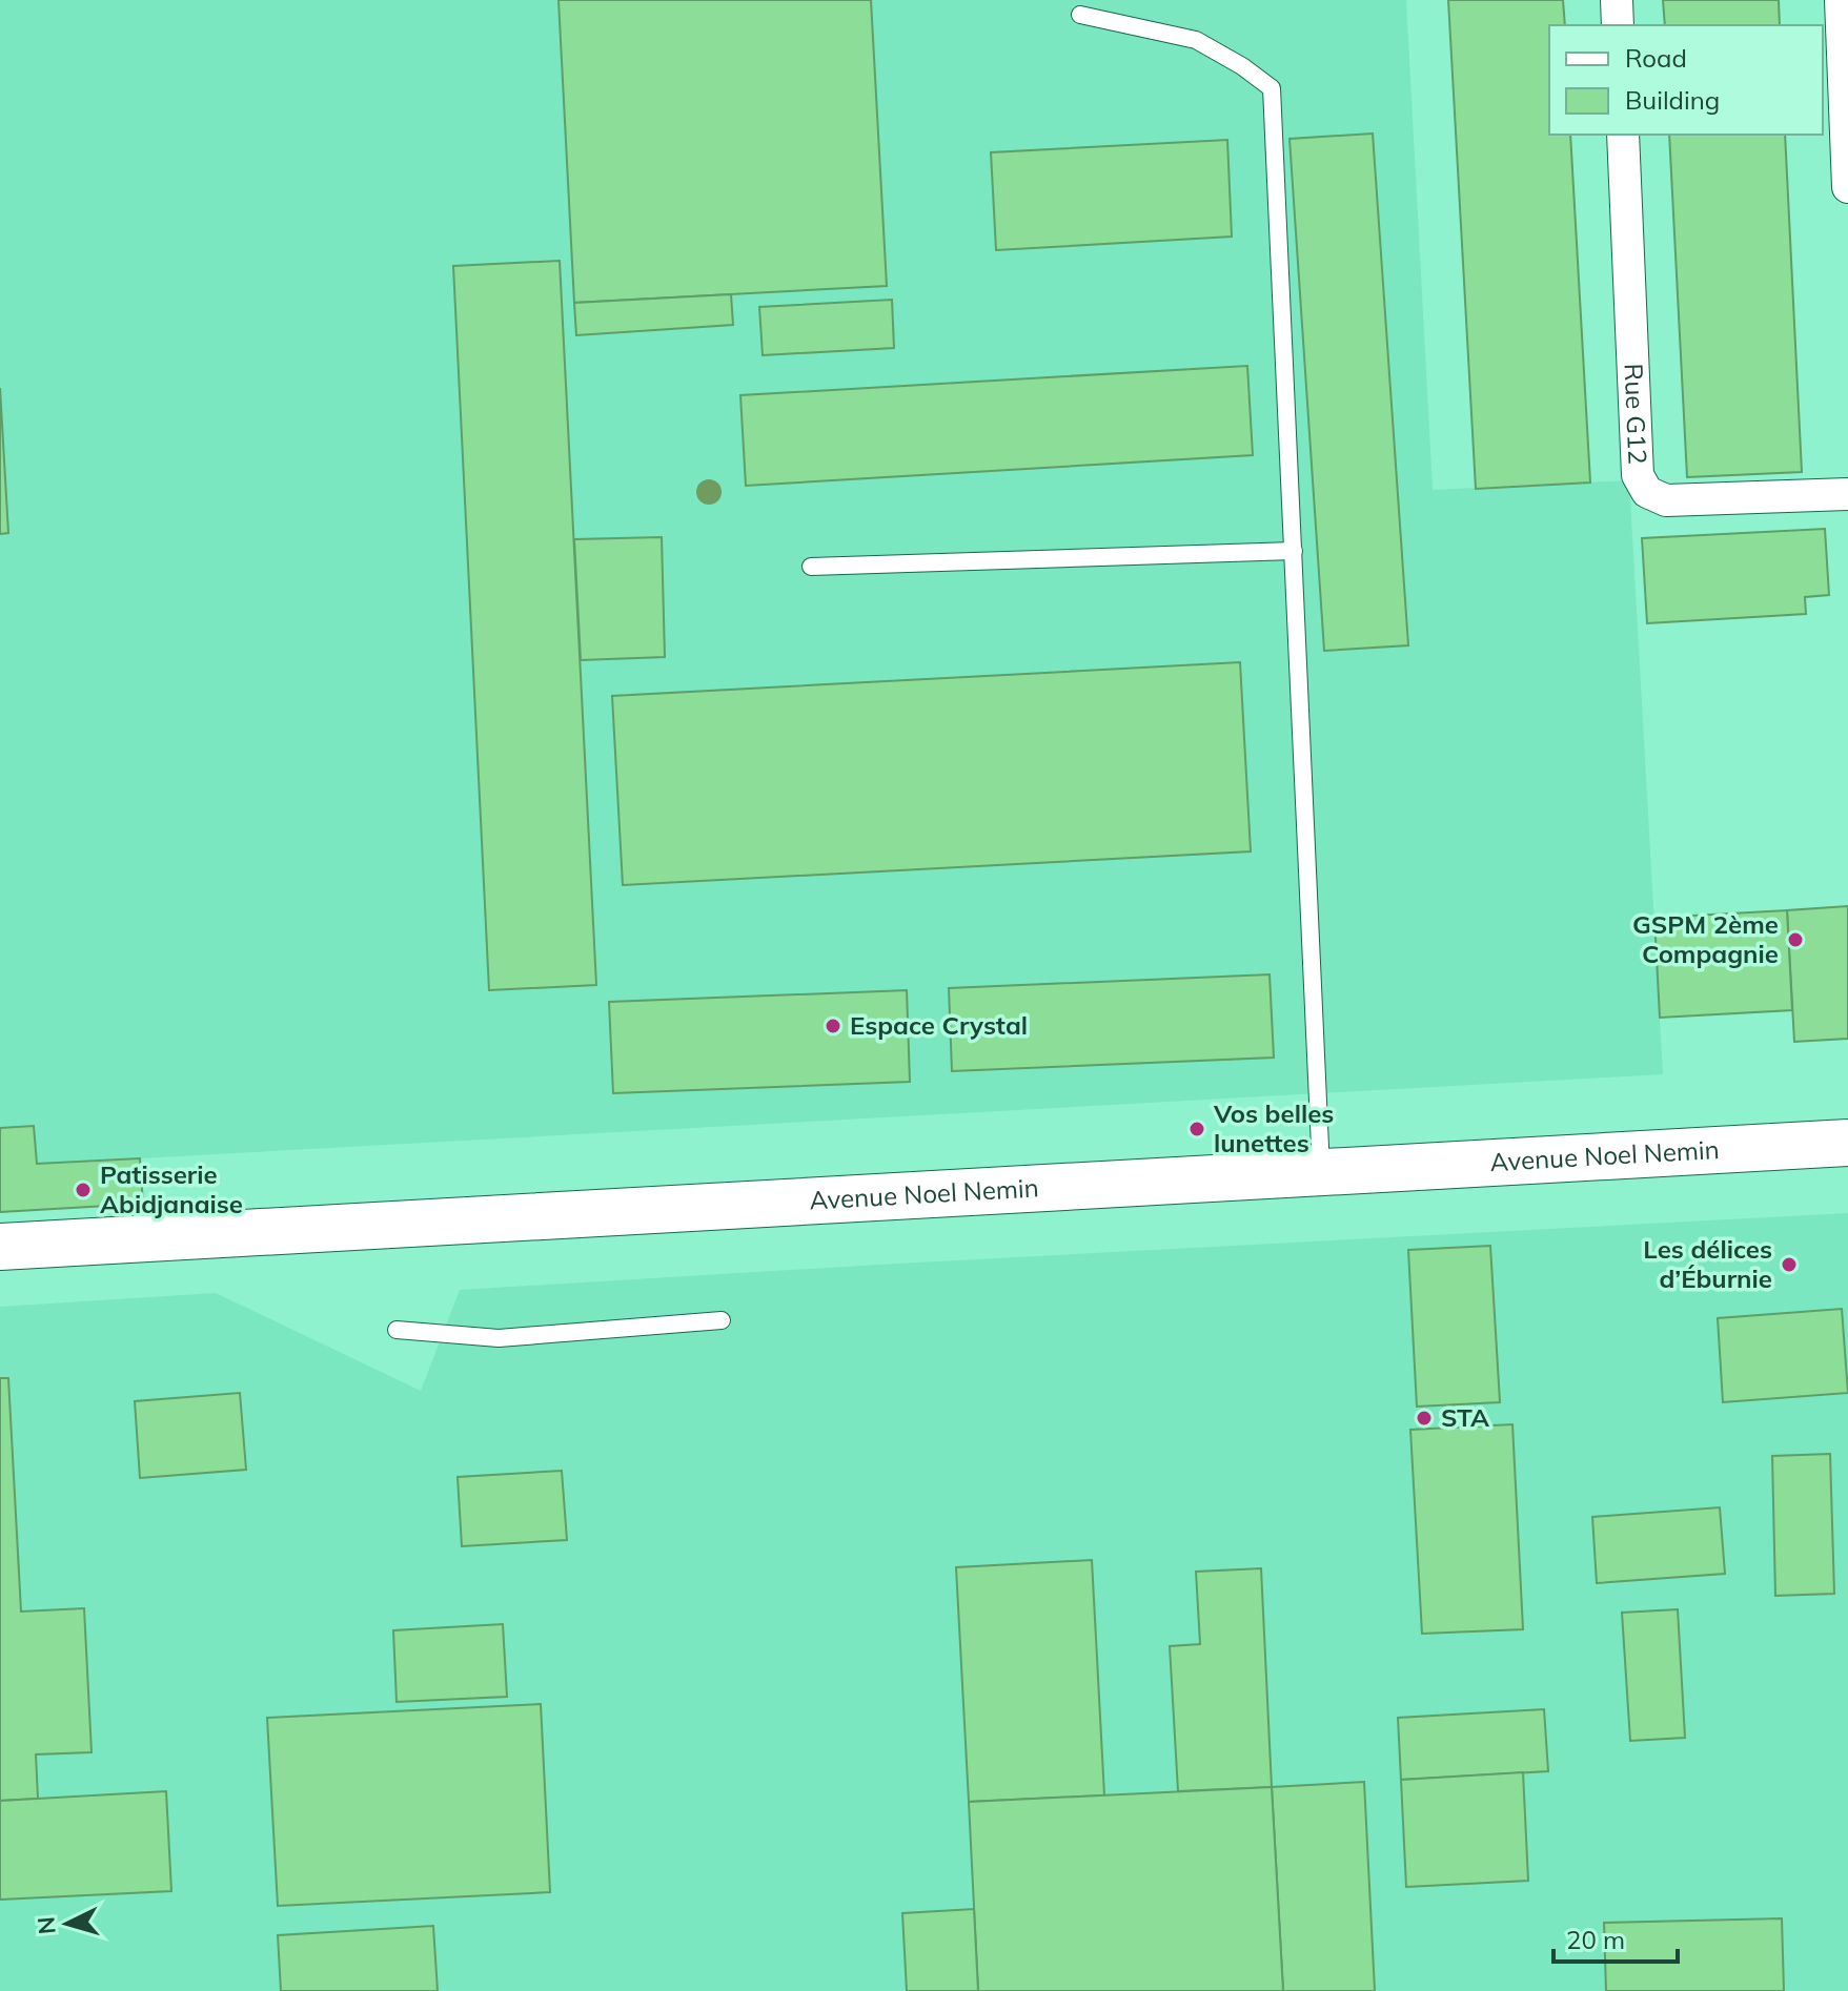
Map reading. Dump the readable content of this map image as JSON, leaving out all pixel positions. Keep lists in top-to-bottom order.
{
  "streets": {
    "street": ["Rue G12", "Avenue Noel Nemin"]
  },
  "places": [
    "GSPM 2ème Compagnie",
    "Espace Crystal",
    "Vos belles lunettes",
    "Patisserie Abidjanaise",
    "Les délices d’Éburnie",
    "STA"
  ],
  "legend": ["Road", "Building"],
  "scale_bar": "20 m",
  "north": "left"
}
